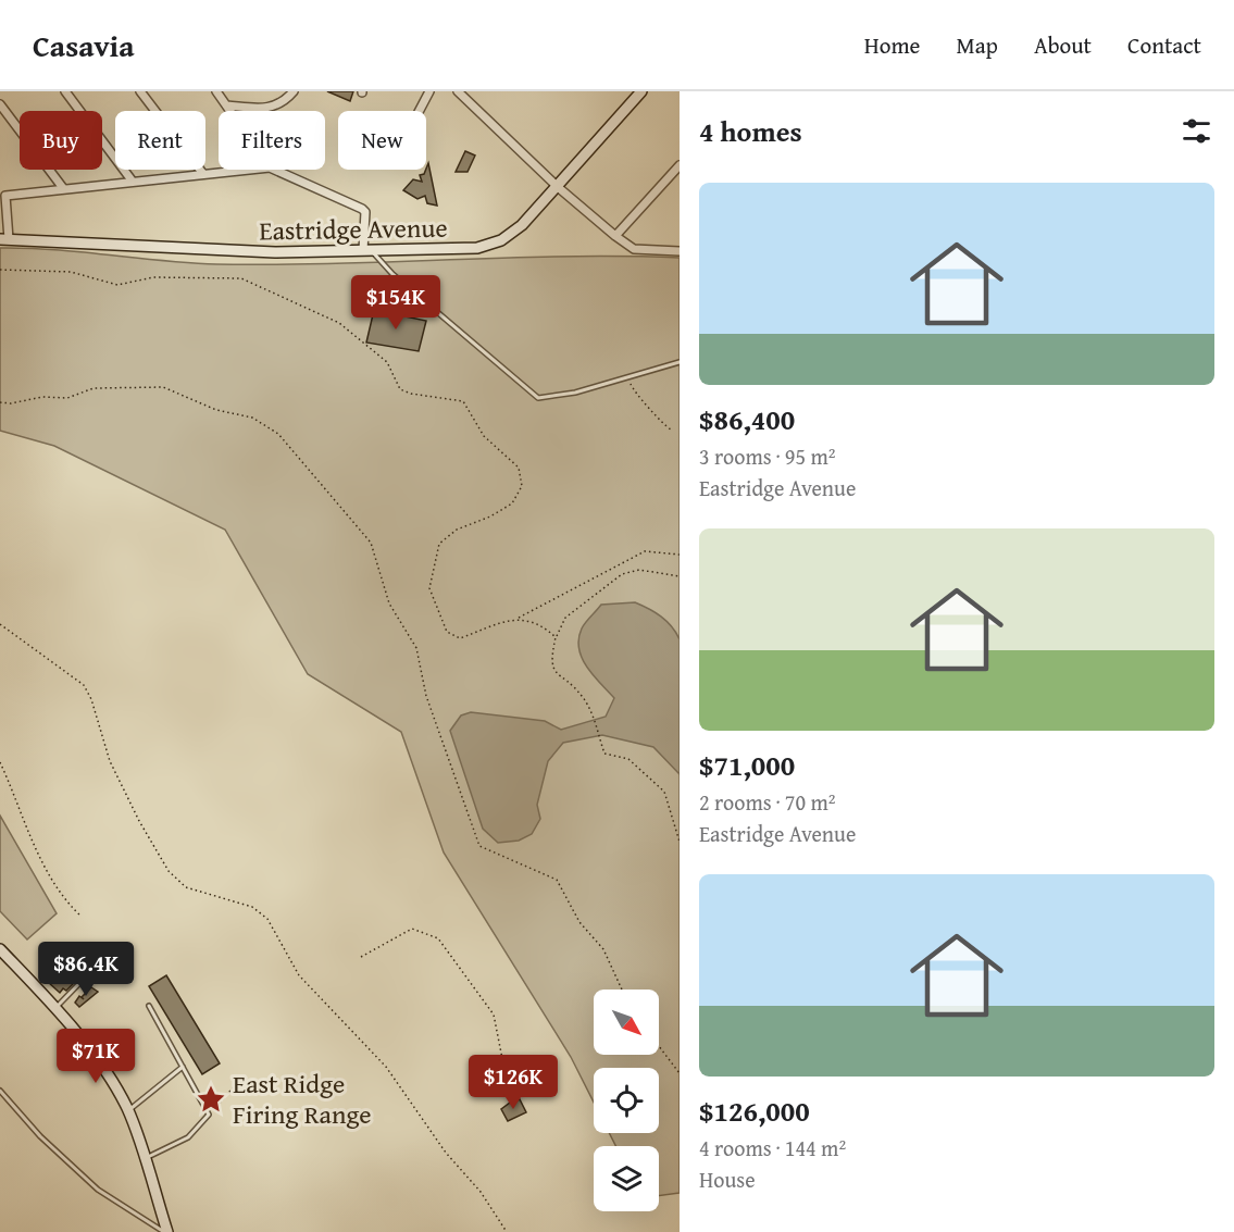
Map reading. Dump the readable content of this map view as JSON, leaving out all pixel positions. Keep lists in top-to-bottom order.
{
  "streets": {
    "street": ["Eastridge Avenue"]
  },
  "places": {
    "place": ["East Ridge Firing Range"]
  },
  "north": "bottom right",
  "page": {
    "header": "Casavia",
    "nav": [
      "Home",
      "Map",
      "About",
      "Contact"
    ],
    "heading": "4 homes",
    "chip": [
      "Buy",
      "Rent",
      "Filters",
      "New"
    ],
    "list": [
      {
        "name": "$86,400",
        "note": "3 rooms · 95 m² · Eastridge Avenue"
      },
      {
        "name": "$71,000",
        "note": "2 rooms · 70 m² · Eastridge Avenue"
      },
      {
        "name": "$126,000",
        "note": "4 rooms · 144 m² · House"
      }
    ],
    "price": [
      "$154K",
      "$86.4K",
      "$71K",
      "$126K"
    ]
  }
}
